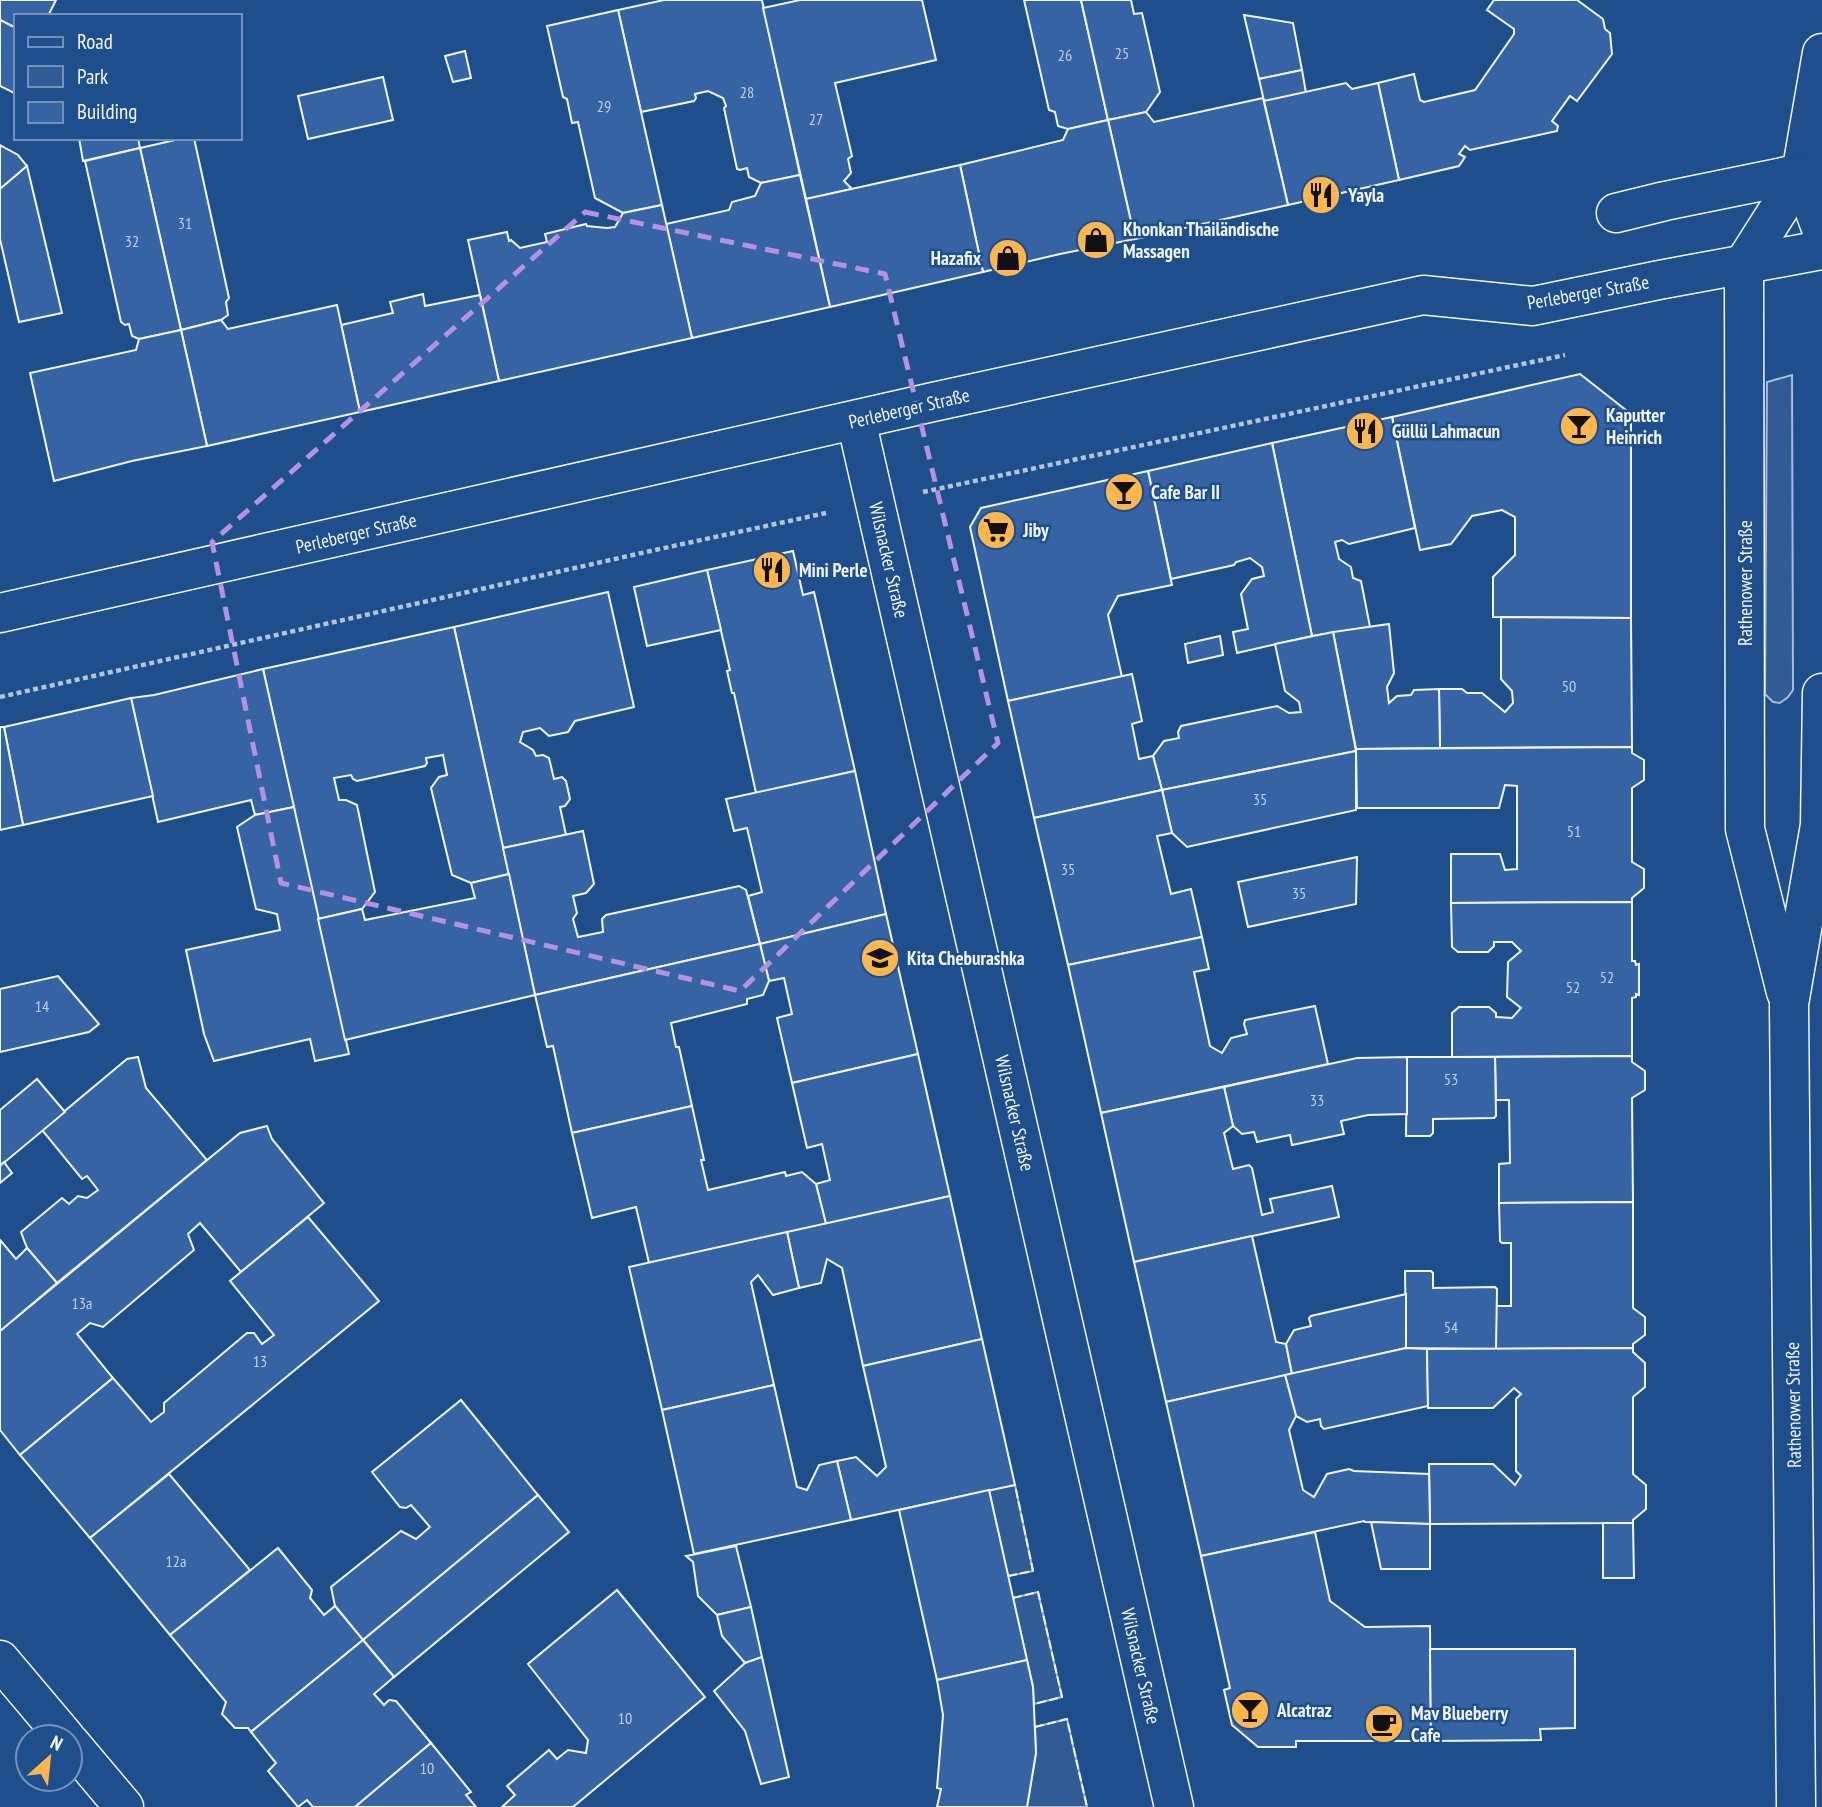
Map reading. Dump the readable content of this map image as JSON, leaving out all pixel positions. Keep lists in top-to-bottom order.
{
  "streets": {
    "street": ["Perleberger Straße", "Wilsnacker Straße", "Rathenower Straße"]
  },
  "crossings": [
    ["Perleberger Straße", "Wilsnacker Straße"],
    ["Perleberger Straße", "Rathenower Straße"]
  ],
  "places": {
    "restaurant": ["Yayla", "Güllü Lahmacun", "Mini Perle"],
    "shop": ["Khonkan Thailändische Massagen", "Hazafix"],
    "bar": ["Kaputter Heinrich", "Cafe Bar II", "Alcatraz"],
    "supermarket": ["Jiby"],
    "school or university": ["Kita Cheburashka"],
    "cafe": ["Mav Blueberry Cafe"]
  },
  "house_numbers": [
    "25",
    "26",
    "28",
    "29",
    "27",
    "31",
    "32",
    "50",
    "35",
    "51",
    "35",
    "35",
    "52",
    "52",
    "14",
    "53",
    "33",
    "13a",
    "54",
    "13",
    "12a",
    "10",
    "10"
  ],
  "legend": ["Road", "Park", "Building"],
  "north": "top right"
}
